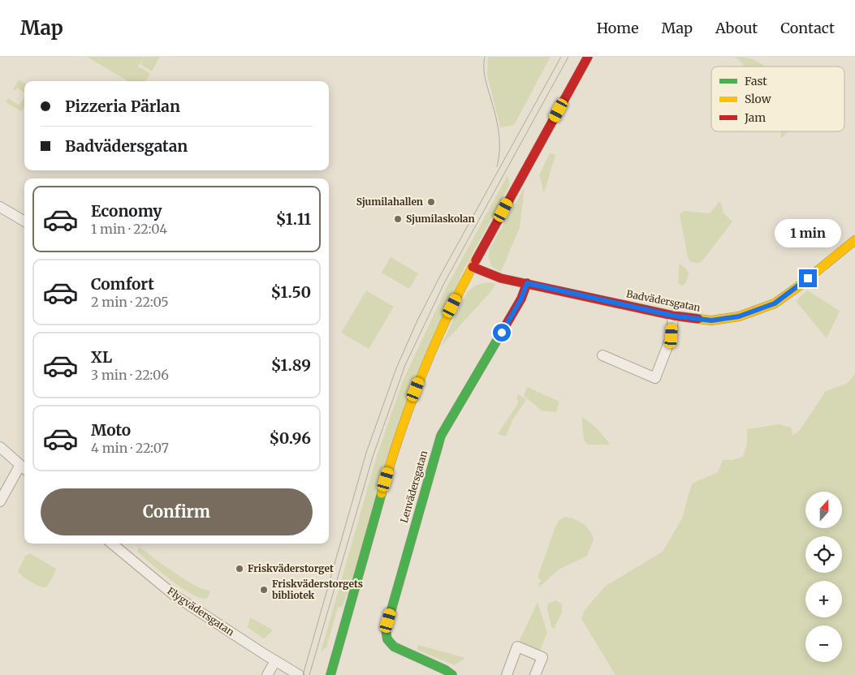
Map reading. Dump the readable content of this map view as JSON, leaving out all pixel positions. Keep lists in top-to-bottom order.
{
  "streets": {
    "street": ["Badvädersgatan", "Lenvädersgatan", "Flygvädersgatan"]
  },
  "crossings": [
    ["Badvädersgatan", "Lenvädersgatan"]
  ],
  "places": [
    "Sjumilahallen",
    "Sjumilaskolan",
    "Friskväderstorget",
    "Friskväderstorgets bibliotek"
  ],
  "legend": ["Fast", "Slow", "Jam"],
  "north": "top",
  "page": {
    "header": "Map",
    "nav": [
      "Home",
      "Map",
      "About",
      "Contact"
    ],
    "banner": ["Pizzeria Pärlan", "Badvädersgatan"],
    "list": [
      {
        "name": "Economy",
        "note": "1 min · 22:04",
        "value": "$1.11"
      },
      {
        "name": "Comfort",
        "note": "2 min · 22:05",
        "value": "$1.50"
      },
      {
        "name": "XL",
        "note": "3 min · 22:06",
        "value": "$1.89"
      },
      {
        "name": "Moto",
        "note": "4 min · 22:07",
        "value": "$0.96"
      }
    ],
    "bubble": "1 min",
    "buttons": "Confirm",
    "map_buttons": ["+", "−"]
  }
}
